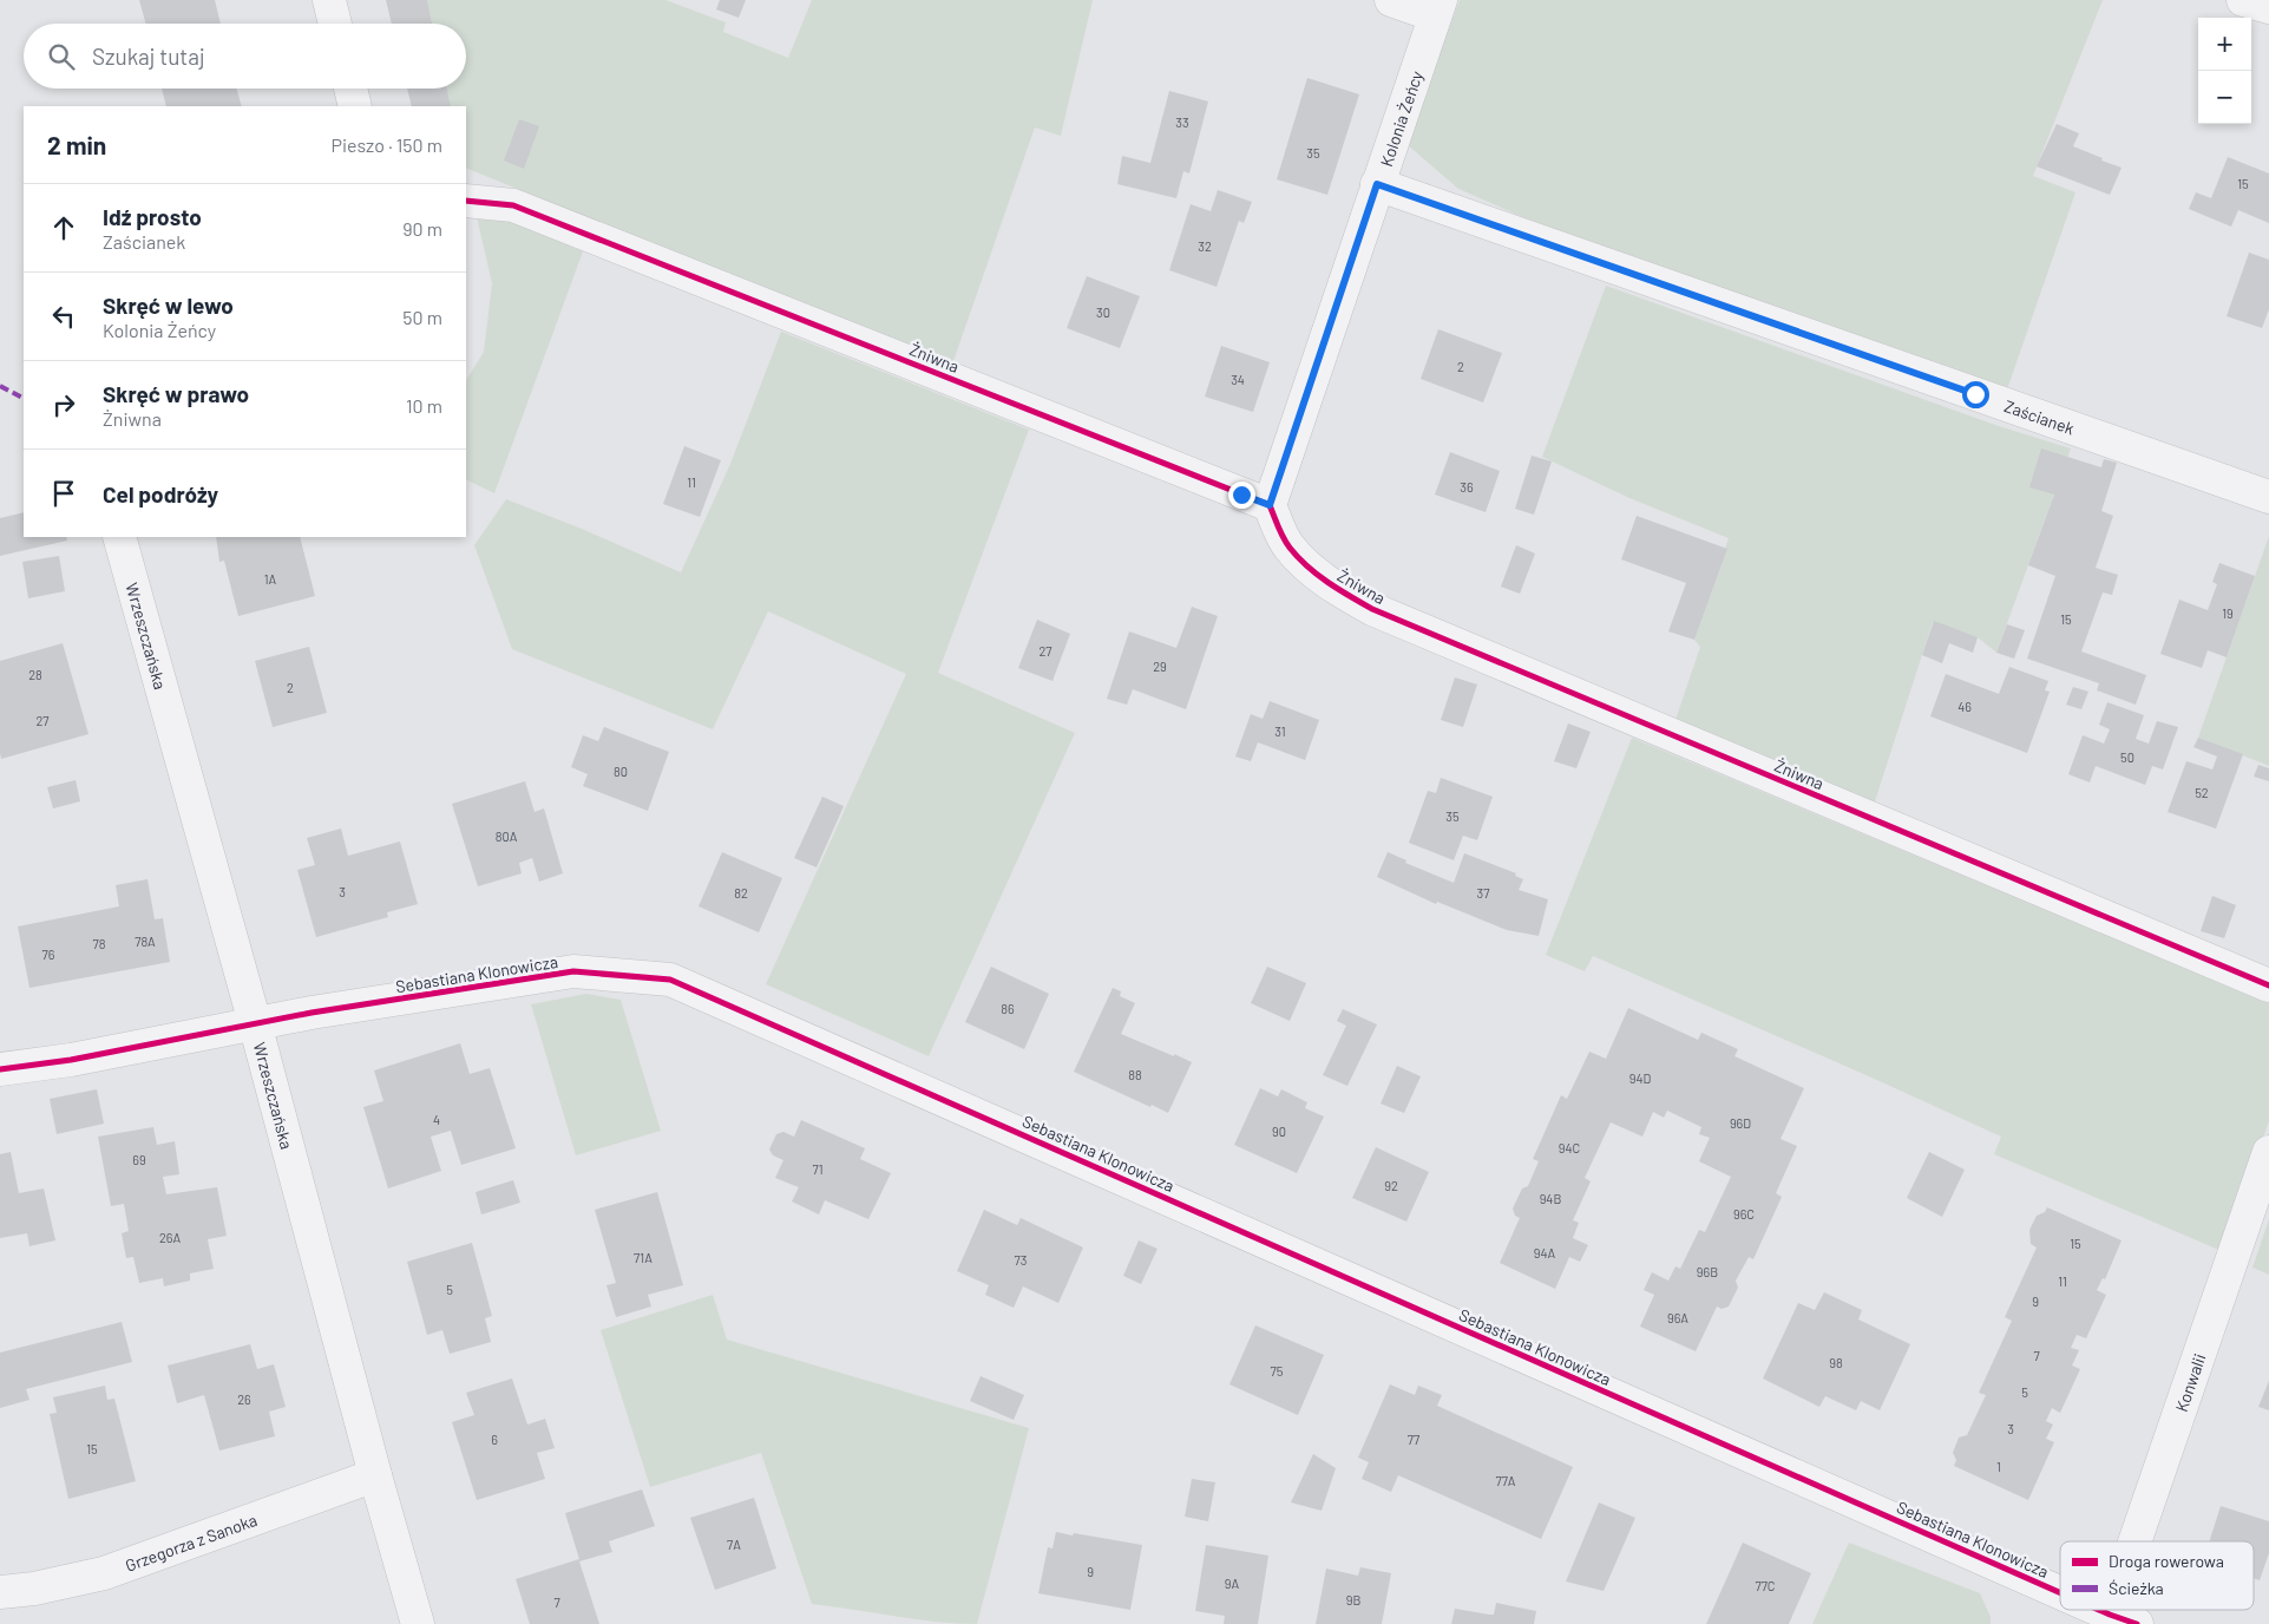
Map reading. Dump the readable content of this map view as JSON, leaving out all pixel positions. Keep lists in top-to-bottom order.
{
  "streets": {
    "street": [
      "Kolonia Żeńcy",
      "Żniwna",
      "Zaścianek",
      "Wrzeszczańska",
      "Sebastiana Klonowicza",
      "Konwalii",
      "Grzegorza z Sanoka"
    ]
  },
  "crossings": [
    ["Kolonia Żeńcy", "Żniwna"],
    ["Kolonia Żeńcy", "Zaścianek"],
    ["Wrzeszczańska", "Sebastiana Klonowicza"],
    ["Wrzeszczańska", "Grzegorza z Sanoka"]
  ],
  "house_numbers": [
    "33",
    "35",
    "15",
    "32",
    "30",
    "2",
    "34",
    "11",
    "36",
    "1A",
    "19",
    "15",
    "27",
    "29",
    "28",
    "2",
    "46",
    "27",
    "31",
    "50",
    "80",
    "52",
    "35",
    "80A",
    "3",
    "82",
    "37",
    "78A",
    "78",
    "76",
    "86",
    "88",
    "94D",
    "4",
    "96D",
    "90",
    "94C",
    "69",
    "71",
    "92",
    "94B",
    "96C",
    "26A",
    "15",
    "94A",
    "71A",
    "73",
    "96B",
    "11",
    "5",
    "9",
    "96A",
    "7",
    "98",
    "75",
    "5",
    "26",
    "3",
    "6",
    "77",
    "15",
    "1",
    "77A",
    "7A",
    "9",
    "9A",
    "77C",
    "9B",
    "7"
  ],
  "legend": ["Droga rowerowa", "Ścieżka"],
  "page": {
    "map_buttons": ["+", "−"],
    "search": "Szukaj tutaj",
    "heading": ["2 min", "Pieszo · 150 m"],
    "list": [
      ["Idź prosto", "Zaścianek", "90 m"],
      ["Skręć w lewo", "Kolonia Żeńcy", "50 m"],
      ["Skręć w prawo", "Żniwna", "10 m"],
      "Cel podróży"
    ]
  }
}
